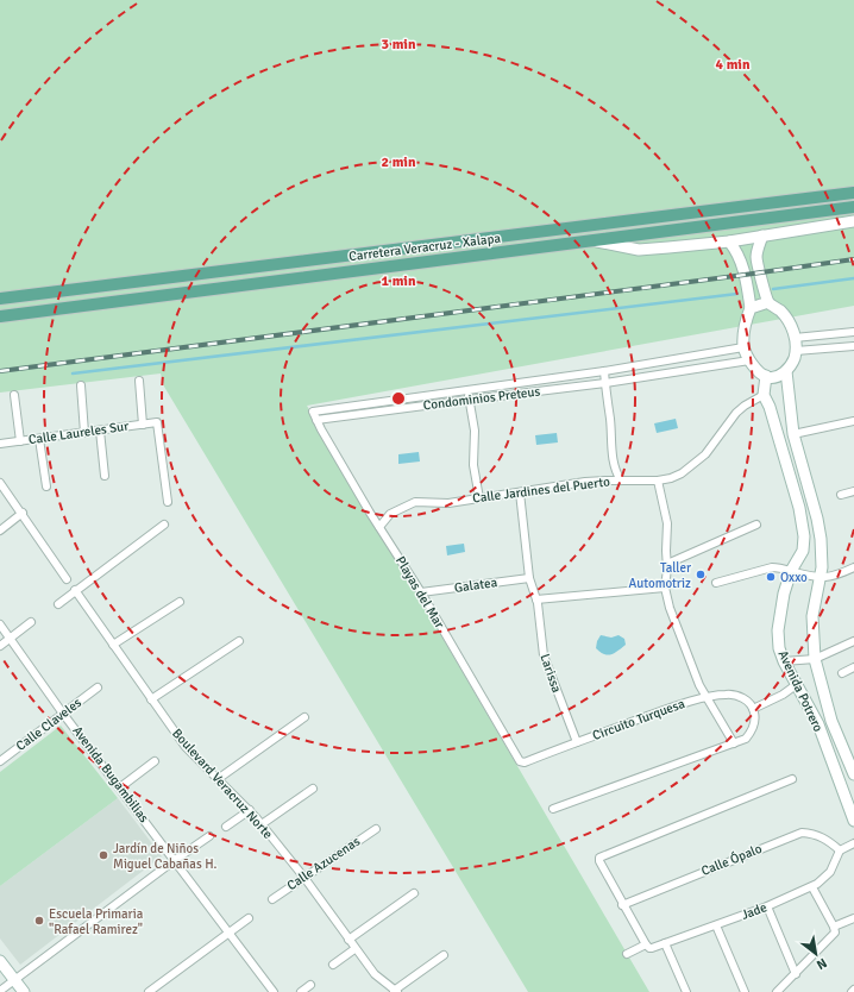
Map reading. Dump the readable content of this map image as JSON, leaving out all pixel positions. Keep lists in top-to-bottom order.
{
  "streets": {
    "main road": ["Carretera Veracruz - Xalapa"],
    "street": [
      "Condominios Preteus",
      "Calle Laureles Sur",
      "Calle Jardines del Puerto",
      "Galatea",
      "Playas del Mar",
      "Larissa",
      "Avenida Potrero",
      "Circuito Turquesa",
      "Calle Claveles",
      "Avenida Bugambilias",
      "Boulevard Veracruz Norte",
      "Calle Ópalo",
      "Calle Azucenas",
      "Jade"
    ]
  },
  "crossings": [
    ["Condominios Preteus", "Playas del Mar"],
    ["Condominios Preteus", "Avenida Potrero"],
    ["Calle Jardines del Puerto", "Playas del Mar"],
    ["Calle Jardines del Puerto", "Larissa"],
    ["Calle Jardines del Puerto", "Avenida Potrero"],
    ["Galatea", "Playas del Mar"],
    ["Galatea", "Larissa"],
    ["Playas del Mar", "Circuito Turquesa"],
    ["Larissa", "Circuito Turquesa"],
    ["Calle Claveles", "Avenida Bugambilias"],
    ["Boulevard Veracruz Norte", "Calle Azucenas"],
    ["Calle Ópalo", "Jade"]
  ],
  "places": [
    "Taller Automotriz",
    "Oxxo",
    "Jardín de Niños Miguel Cabañas H.",
    "Escuela Primaria \"Rafael Ramirez\""
  ],
  "north": "bottom right",
  "rings": [
    "3 min",
    "4 min",
    "2 min",
    "1 min"
  ]
}
